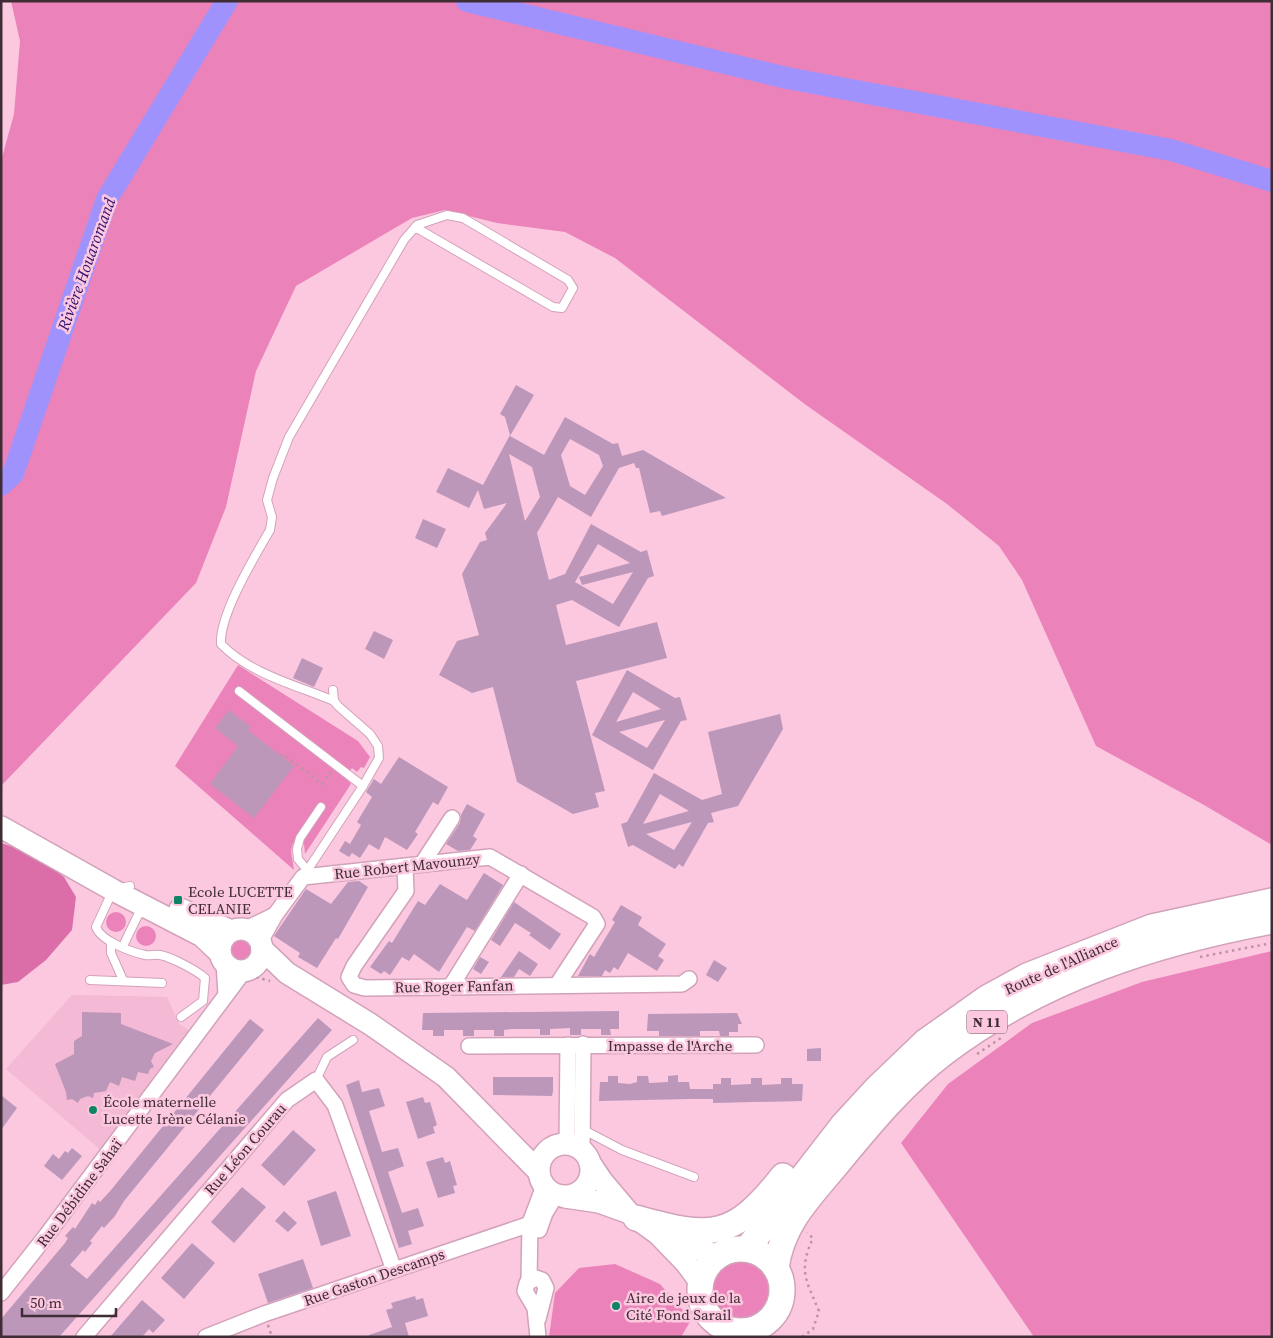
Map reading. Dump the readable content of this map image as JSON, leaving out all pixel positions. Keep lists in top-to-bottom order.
{
  "streets": {
    "highway": ["Route de l'Alliance", "N 11"],
    "street": [
      "Rue Robert Mavounzy",
      "Rue Roger Fanfan",
      "Impasse de l'Arche",
      "Rue Léon Courau",
      "Rue Débidine Sahaï",
      "Rue Gaston Descamps"
    ]
  },
  "crossings": [
    ["Rue Robert Mavounzy", "Rue Roger Fanfan"]
  ],
  "water": ["Rivière Houaromand"],
  "places": {
    "transit": ["Ecole LUCETTE CELANIE"],
    "other": ["École maternelle Lucette Irène Célanie", "Aire de jeux de la Cité Fond Sarail"]
  },
  "scale_bar": "50 m"
}
